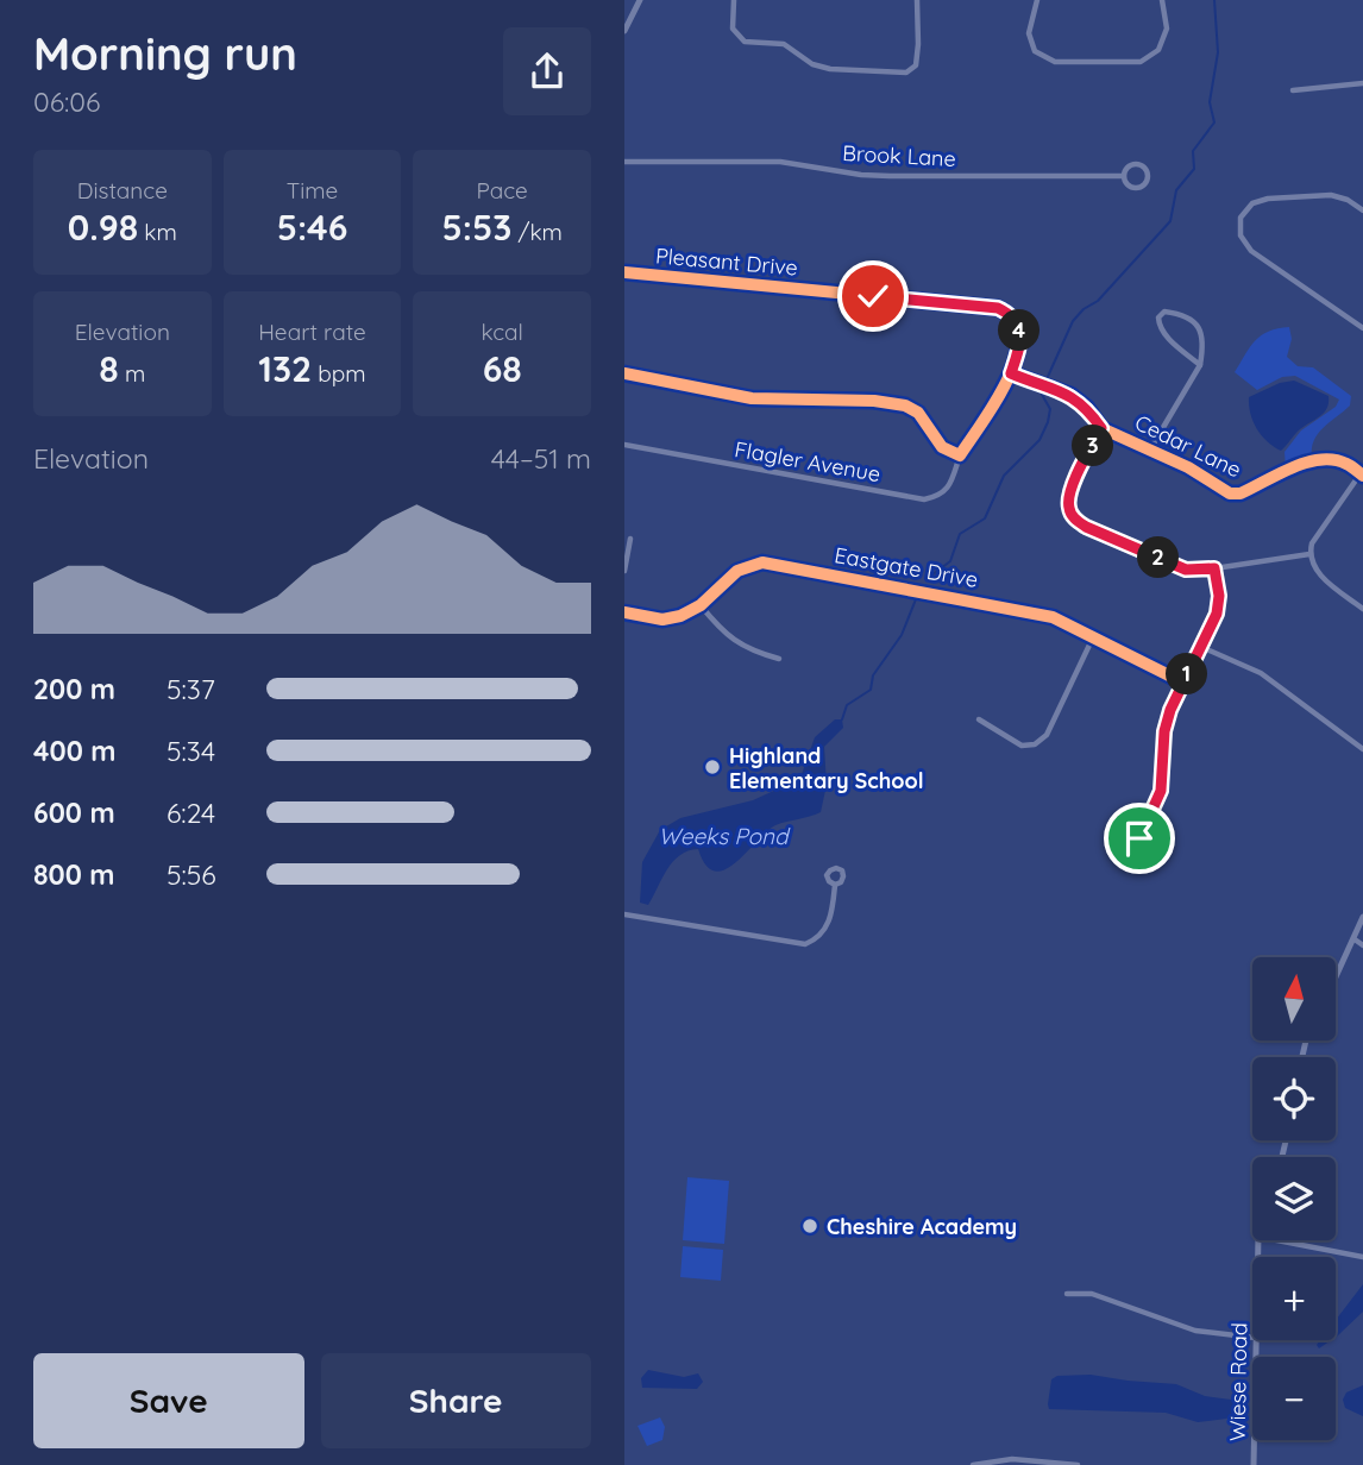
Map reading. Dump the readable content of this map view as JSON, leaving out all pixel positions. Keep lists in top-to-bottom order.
{
  "streets": {
    "street": [
      "Brook Lane",
      "Pleasant Drive",
      "Cedar Lane",
      "Flagler Avenue",
      "Eastgate Drive",
      "Wiese Road"
    ]
  },
  "crossings": [
    ["Pleasant Drive", "Cedar Lane"]
  ],
  "water": ["Weeks Pond"],
  "places": ["Highland Elementary School", "Cheshire Academy"],
  "north": "top",
  "page": {
    "heading": ["Morning run", "06:06"],
    "stats": [
      ["Distance", "0.98 km"],
      ["Time", "5:46"],
      ["Pace", "5:53 /km"],
      ["Elevation", "8 m"],
      ["Heart rate", "132 bpm"],
      ["kcal", "68"]
    ],
    "pins": [
      "4",
      "3",
      "2",
      "1"
    ],
    "chart": ["Elevation", "44–51 m"],
    "list": [
      {
        "name": "200 m",
        "note": "5:37"
      },
      {
        "name": "400 m",
        "note": "5:34"
      },
      {
        "name": "600 m",
        "note": "6:24"
      },
      {
        "name": "800 m",
        "note": "5:56"
      }
    ],
    "map_buttons": ["+", "−"],
    "buttons": ["Save", "Share"]
  }
}
